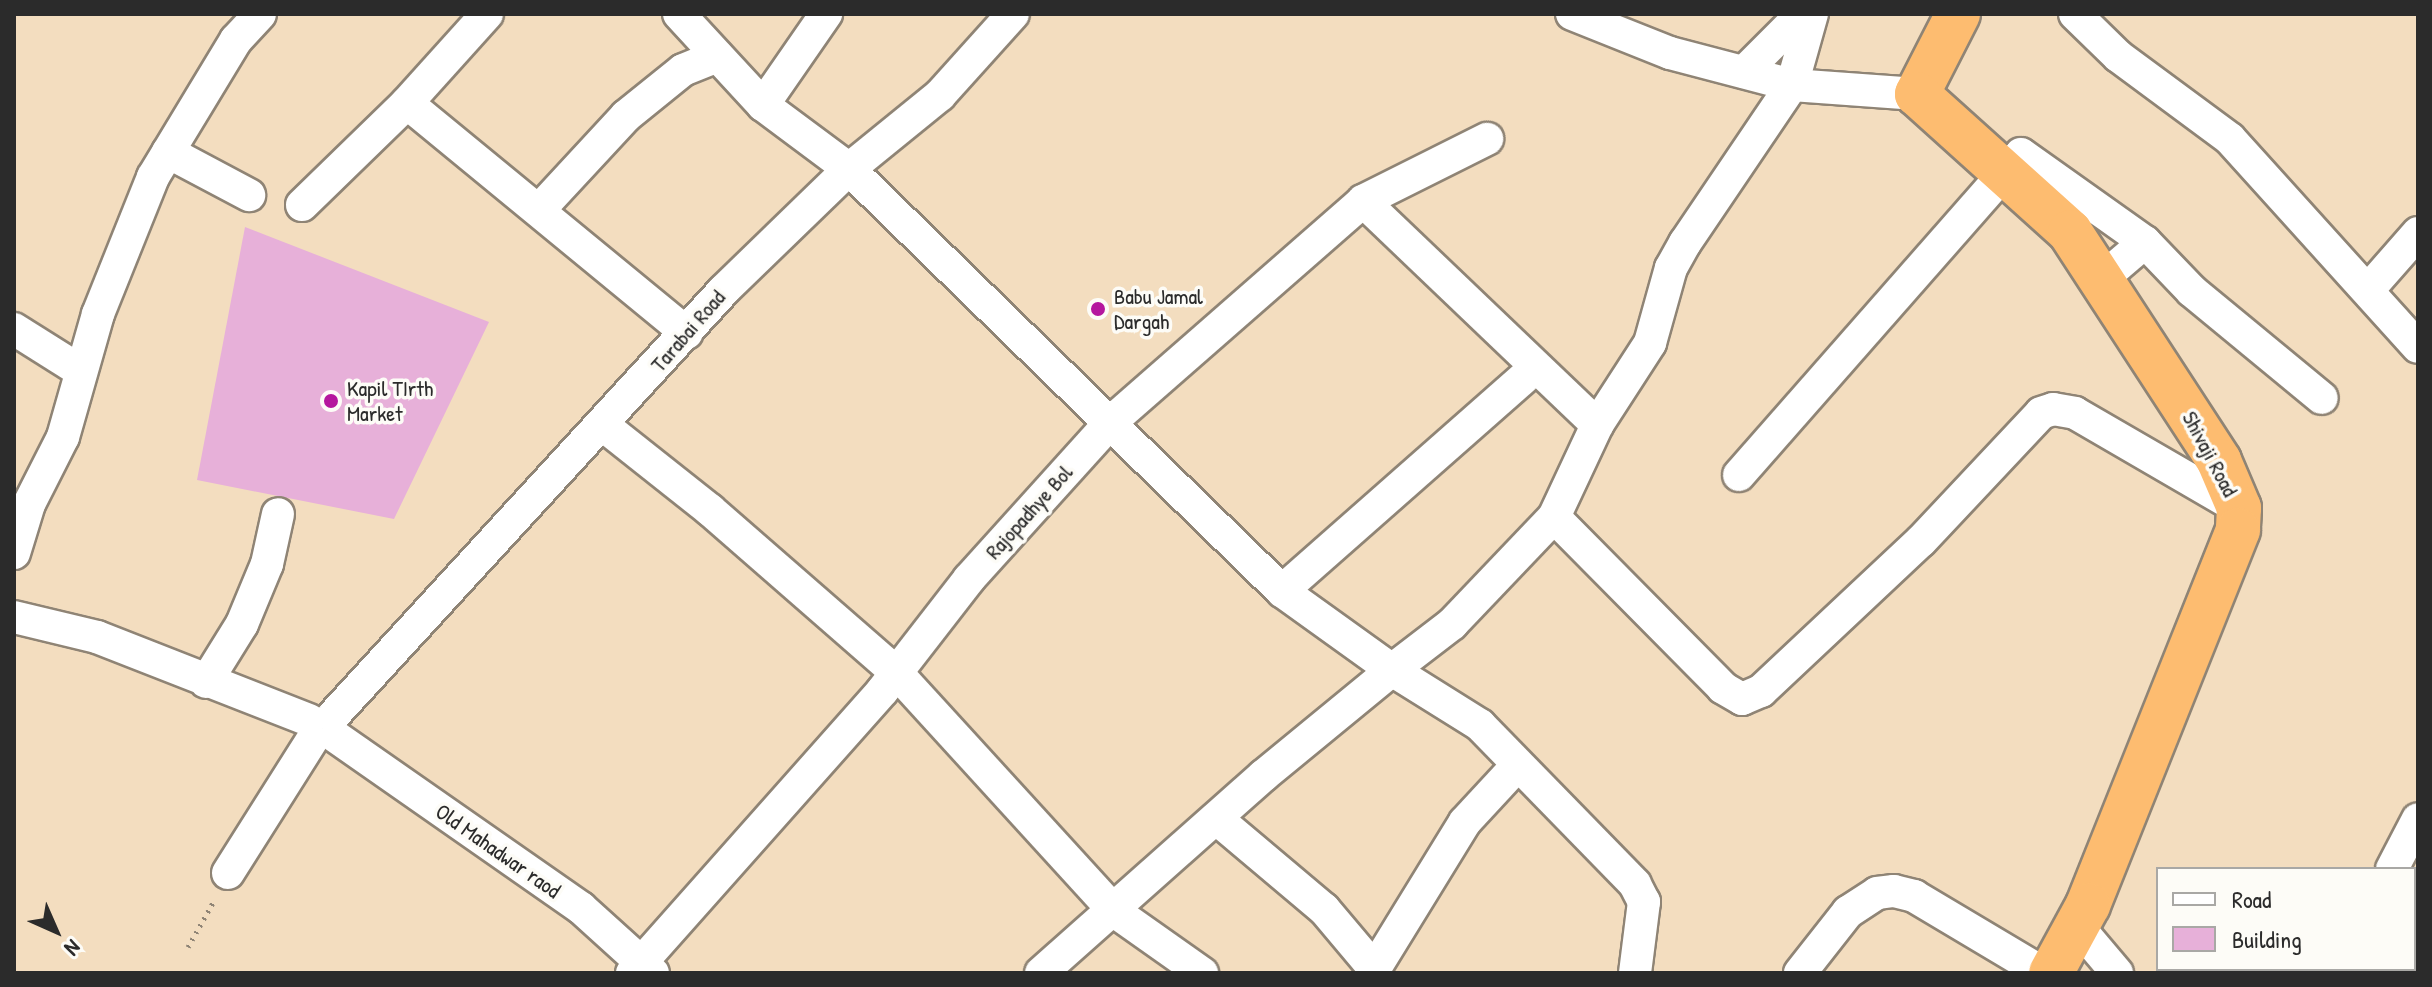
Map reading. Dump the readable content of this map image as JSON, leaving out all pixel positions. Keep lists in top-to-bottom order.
{
  "streets": {
    "highway": ["Shivaji Road"],
    "street": ["Tarabai Road", "Rajopadhye Bol", "Old Mahadwar raod"]
  },
  "crossings": [
    ["Tarabai Road", "Old Mahadwar raod"],
    ["Rajopadhye Bol", "Old Mahadwar raod"]
  ],
  "places": ["Babu Jamal Dargah", "Kapil TIrth Market"],
  "legend": ["Road", "Building"],
  "north": "bottom right"
}
